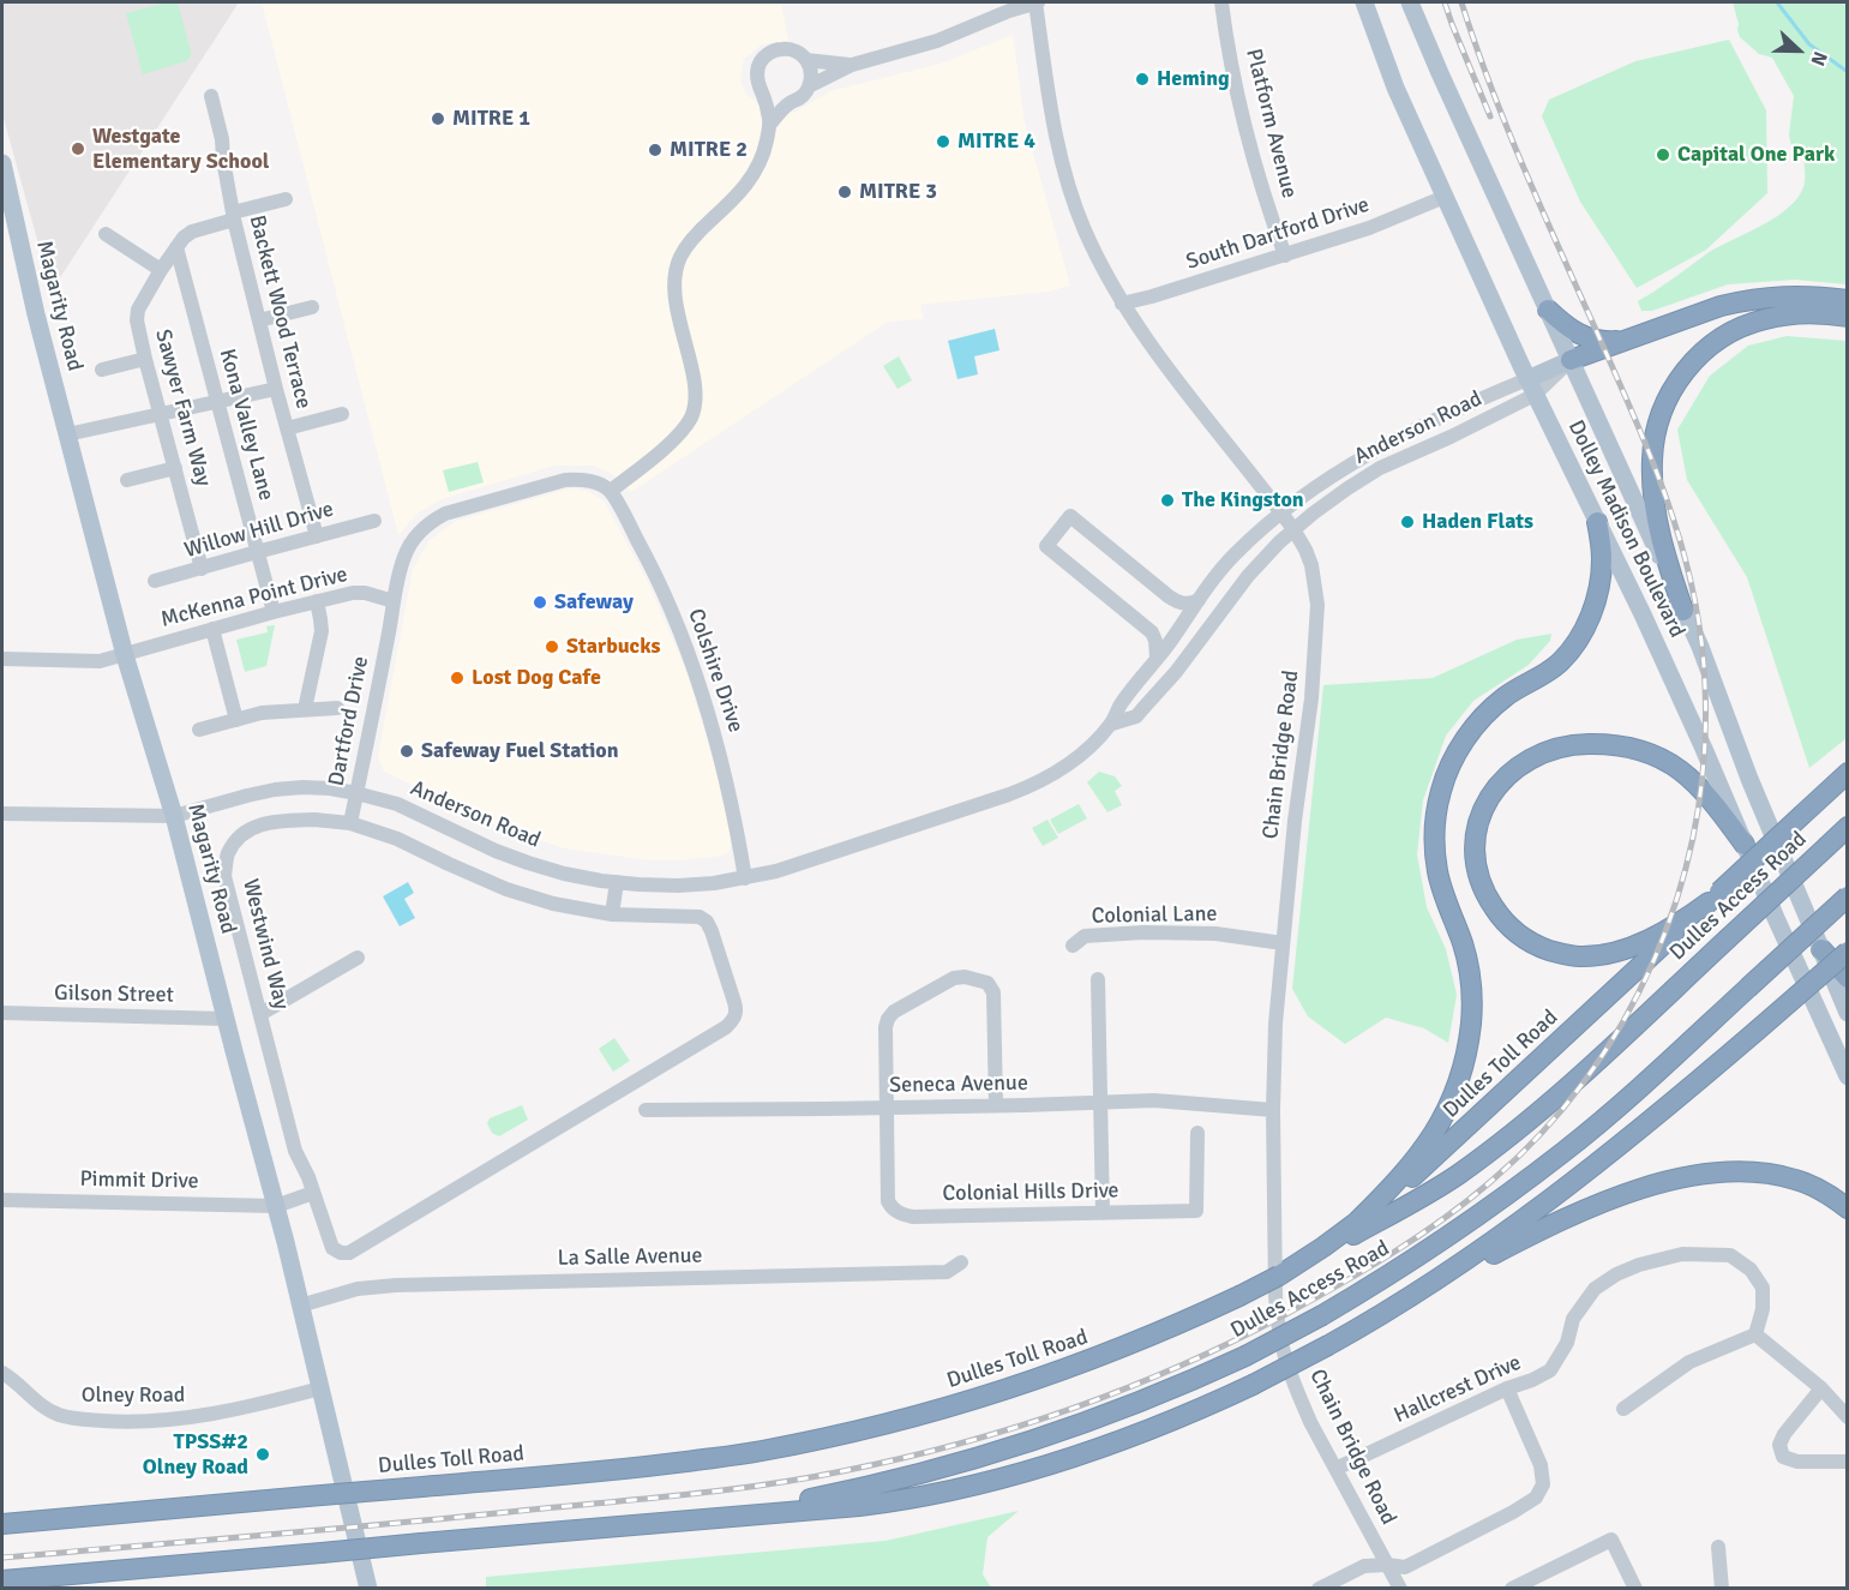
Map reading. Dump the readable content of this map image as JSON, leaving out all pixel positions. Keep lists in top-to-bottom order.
{
  "streets": {
    "highway": ["Dulles Access Road", "Dulles Toll Road"],
    "main road": ["Magarity Road", "Dolley Madison Boulevard"],
    "street": [
      "Platform Avenue",
      "South Dartford Drive",
      "Backett Wood Terrace",
      "Sawyer Farm Way",
      "Kona Valley Lane",
      "Anderson Road",
      "Willow Hill Drive",
      "McKenna Point Drive",
      "Colshire Drive",
      "Dartford Drive",
      "Chain Bridge Road",
      "Colonial Lane",
      "Westwind Way",
      "Gilson Street",
      "Seneca Avenue",
      "Pimmit Drive",
      "Colonial Hills Drive",
      "La Salle Avenue",
      "Hallcrest Drive",
      "Olney Road"
    ]
  },
  "crossings": [
    ["Platform Avenue", "South Dartford Drive"],
    ["South Dartford Drive", "Dolley Madison Boulevard"],
    ["South Dartford Drive", "Chain Bridge Road"],
    ["Magarity Road", "Anderson Road"],
    ["Magarity Road", "McKenna Point Drive"],
    ["Magarity Road", "Gilson Street"],
    ["Magarity Road", "Pimmit Drive"],
    ["Magarity Road", "La Salle Avenue"],
    ["Magarity Road", "Olney Road"],
    ["Backett Wood Terrace", "Sawyer Farm Way"],
    ["Backett Wood Terrace", "Willow Hill Drive"],
    ["Sawyer Farm Way", "Kona Valley Lane"],
    ["Sawyer Farm Way", "Willow Hill Drive"],
    ["Kona Valley Lane", "Willow Hill Drive"],
    ["Kona Valley Lane", "McKenna Point Drive"],
    ["Anderson Road", "Dolley Madison Boulevard"],
    ["Anderson Road", "Colshire Drive"],
    ["Anderson Road", "Dartford Drive"],
    ["Anderson Road", "Chain Bridge Road"],
    ["McKenna Point Drive", "Dartford Drive"],
    ["Dartford Drive", "Westwind Way"],
    ["Chain Bridge Road", "Colonial Lane"],
    ["Chain Bridge Road", "Seneca Avenue"],
    ["Chain Bridge Road", "Hallcrest Drive"],
    ["Dulles Access Road", "Dulles Toll Road"],
    ["Seneca Avenue", "Colonial Hills Drive"]
  ],
  "places": [
    "Heming",
    "MITRE 1",
    "MITRE 4",
    "Westgate Elementary School",
    "MITRE 2",
    "Capital One Park",
    "MITRE 3",
    "The Kingston",
    "Haden Flats",
    "Safeway",
    "Starbucks",
    "Lost Dog Cafe",
    "Safeway Fuel Station",
    "TPSS#2 Olney Road"
  ],
  "north": "right"
}
